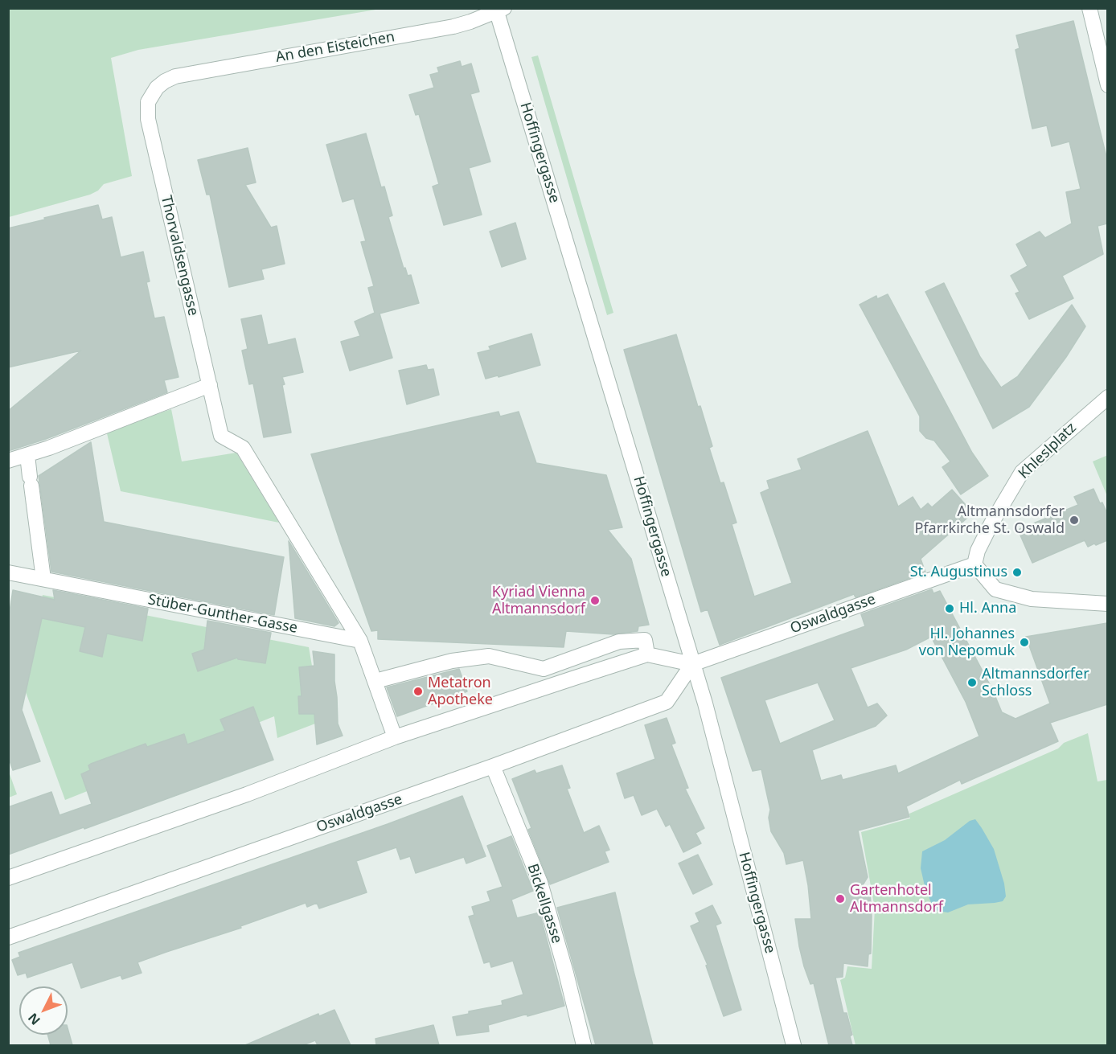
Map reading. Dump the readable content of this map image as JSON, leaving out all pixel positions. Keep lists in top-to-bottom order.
{
  "streets": {
    "street": [
      "An den Eisteichen",
      "Hoffingergasse",
      "Thorvaldsengasse",
      "Khleslplatz",
      "Stüber-Gunther-Gasse",
      "Oswaldgasse",
      "Bickellgasse"
    ]
  },
  "crossings": [
    ["An den Eisteichen", "Hoffingergasse"],
    ["An den Eisteichen", "Thorvaldsengasse"],
    ["Hoffingergasse", "Oswaldgasse"],
    ["Thorvaldsengasse", "Stüber-Gunther-Gasse"],
    ["Khleslplatz", "Oswaldgasse"],
    ["Oswaldgasse", "Bickellgasse"]
  ],
  "places": [
    "Altmannsdorfer Pfarrkirche St. Oswald",
    "St. Augustinus",
    "Kyriad Vienna Altmannsdorf",
    "Hl. Anna",
    "Hl. Johannes von Nepomuk",
    "Altmannsdorfer Schloss",
    "Metatron Apotheke",
    "Gartenhotel Altmannsdorf"
  ],
  "north": "bottom left"
}
